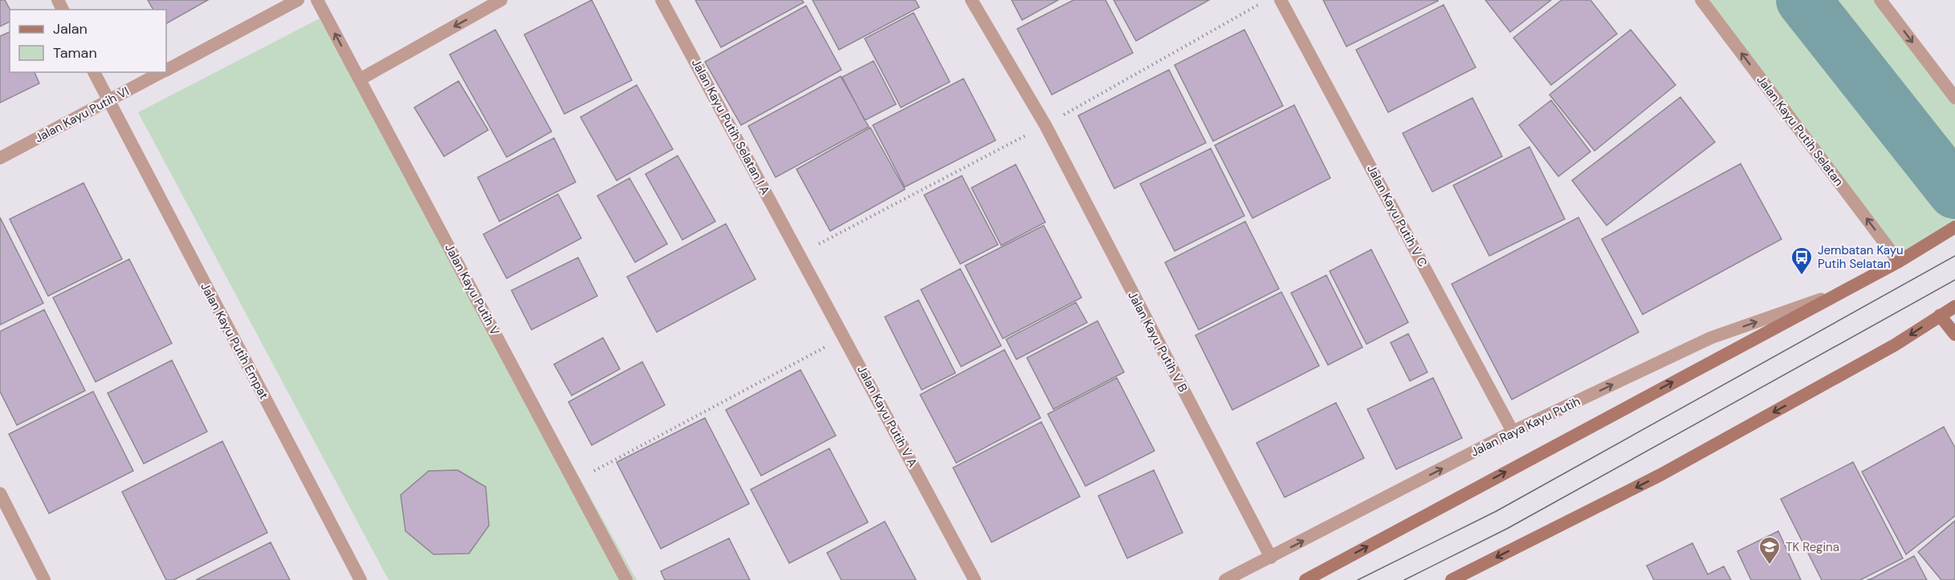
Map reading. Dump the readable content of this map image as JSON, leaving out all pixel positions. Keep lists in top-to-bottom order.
{
  "streets": {
    "main road": ["Jalan Raya Kayu Putih"],
    "street": [
      "Jalan Kayu Putih VI",
      "Jalan Kayu Putih Selatan I A",
      "Jalan Kayu Putih Selatan",
      "Jalan Kayu Putih V C",
      "Jalan Kayu Putih V",
      "Jalan Kayu Putih Empat",
      "Jalan Kayu Putih V B",
      "Jalan Kayu Putih V A"
    ]
  },
  "crossings": [
    ["Jalan Kayu Putih VI", "Jalan Kayu Putih Empat"],
    ["Jalan Kayu Putih Selatan I A", "Jalan Kayu Putih V A"],
    ["Jalan Kayu Putih Selatan", "Jalan Raya Kayu Putih"],
    ["Jalan Kayu Putih V C", "Jalan Raya Kayu Putih"],
    ["Jalan Kayu Putih V B", "Jalan Raya Kayu Putih"]
  ],
  "one_way": ["Jalan Kayu Putih Selatan", "Jalan Raya Kayu Putih"],
  "places": {
    "bus stop": ["Jembatan Kayu Putih Selatan"],
    "school or university": ["TK Regina"]
  },
  "legend": ["Jalan", "Taman"]
}
